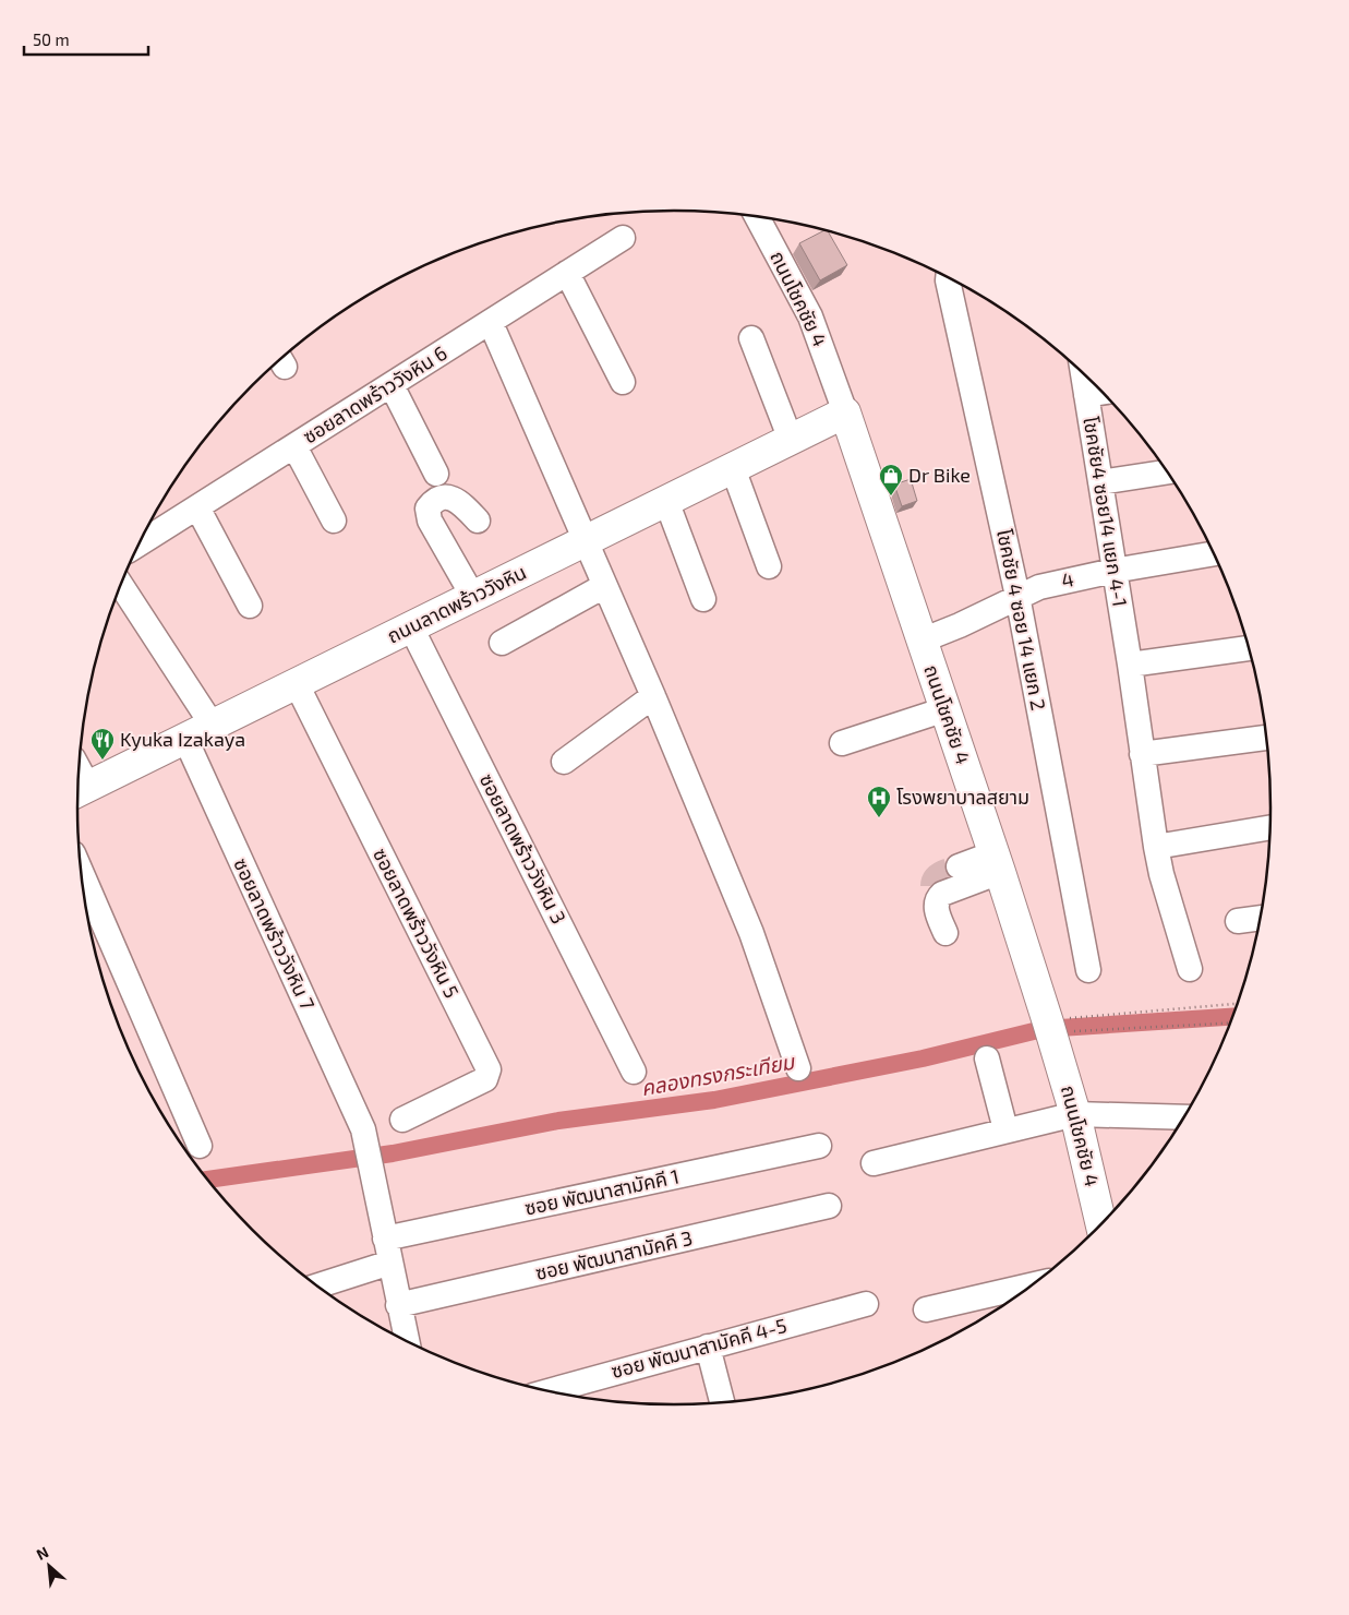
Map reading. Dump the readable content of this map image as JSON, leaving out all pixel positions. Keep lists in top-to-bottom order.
{
  "streets": {
    "main road": ["ถนนโชคชัย 4", "ถนนลาดพร้าววังหิน"],
    "street": [
      "ซอยลาดพร้าววังหิน 6",
      "โชคชัย4 ซอย14 แยก 4-1",
      "4",
      "โชคชัย 4 ซอย 14 แยก 2",
      "ซอยลาดพร้าววังหิน 3",
      "ซอยลาดพร้าววังหิน 5",
      "ซอยลาดพร้าววังหิน 7",
      "ซอย พัฒนาสามัคคี 1",
      "ซอย พัฒนาสามัคคี 3",
      "ซอย พัฒนาสามัคคี 4-5"
    ]
  },
  "crossings": [
    ["ถนนโชคชัย 4", "4"],
    ["ถนนโชคชัย 4", "ถนนลาดพร้าววังหิน"],
    ["โชคชัย4 ซอย14 แยก 4-1", "4"],
    ["4", "โชคชัย 4 ซอย 14 แยก 2"],
    ["ถนนลาดพร้าววังหิน", "ซอยลาดพร้าววังหิน 3"],
    ["ถนนลาดพร้าววังหิน", "ซอยลาดพร้าววังหิน 5"],
    ["ถนนลาดพร้าววังหิน", "ซอยลาดพร้าววังหิน 7"],
    ["ซอยลาดพร้าววังหิน 7", "ซอย พัฒนาสามัคคี 1"],
    ["ซอยลาดพร้าววังหิน 7", "ซอย พัฒนาสามัคคี 3"]
  ],
  "water": ["คลองทรงกระเทียม"],
  "places": {
    "shop": ["Dr Bike"],
    "restaurant": ["Kyuka Izakaya"],
    "hospital": ["โรงพยาบาลสยาม"]
  },
  "scale_bar": "50 m",
  "north": "top left"
}
